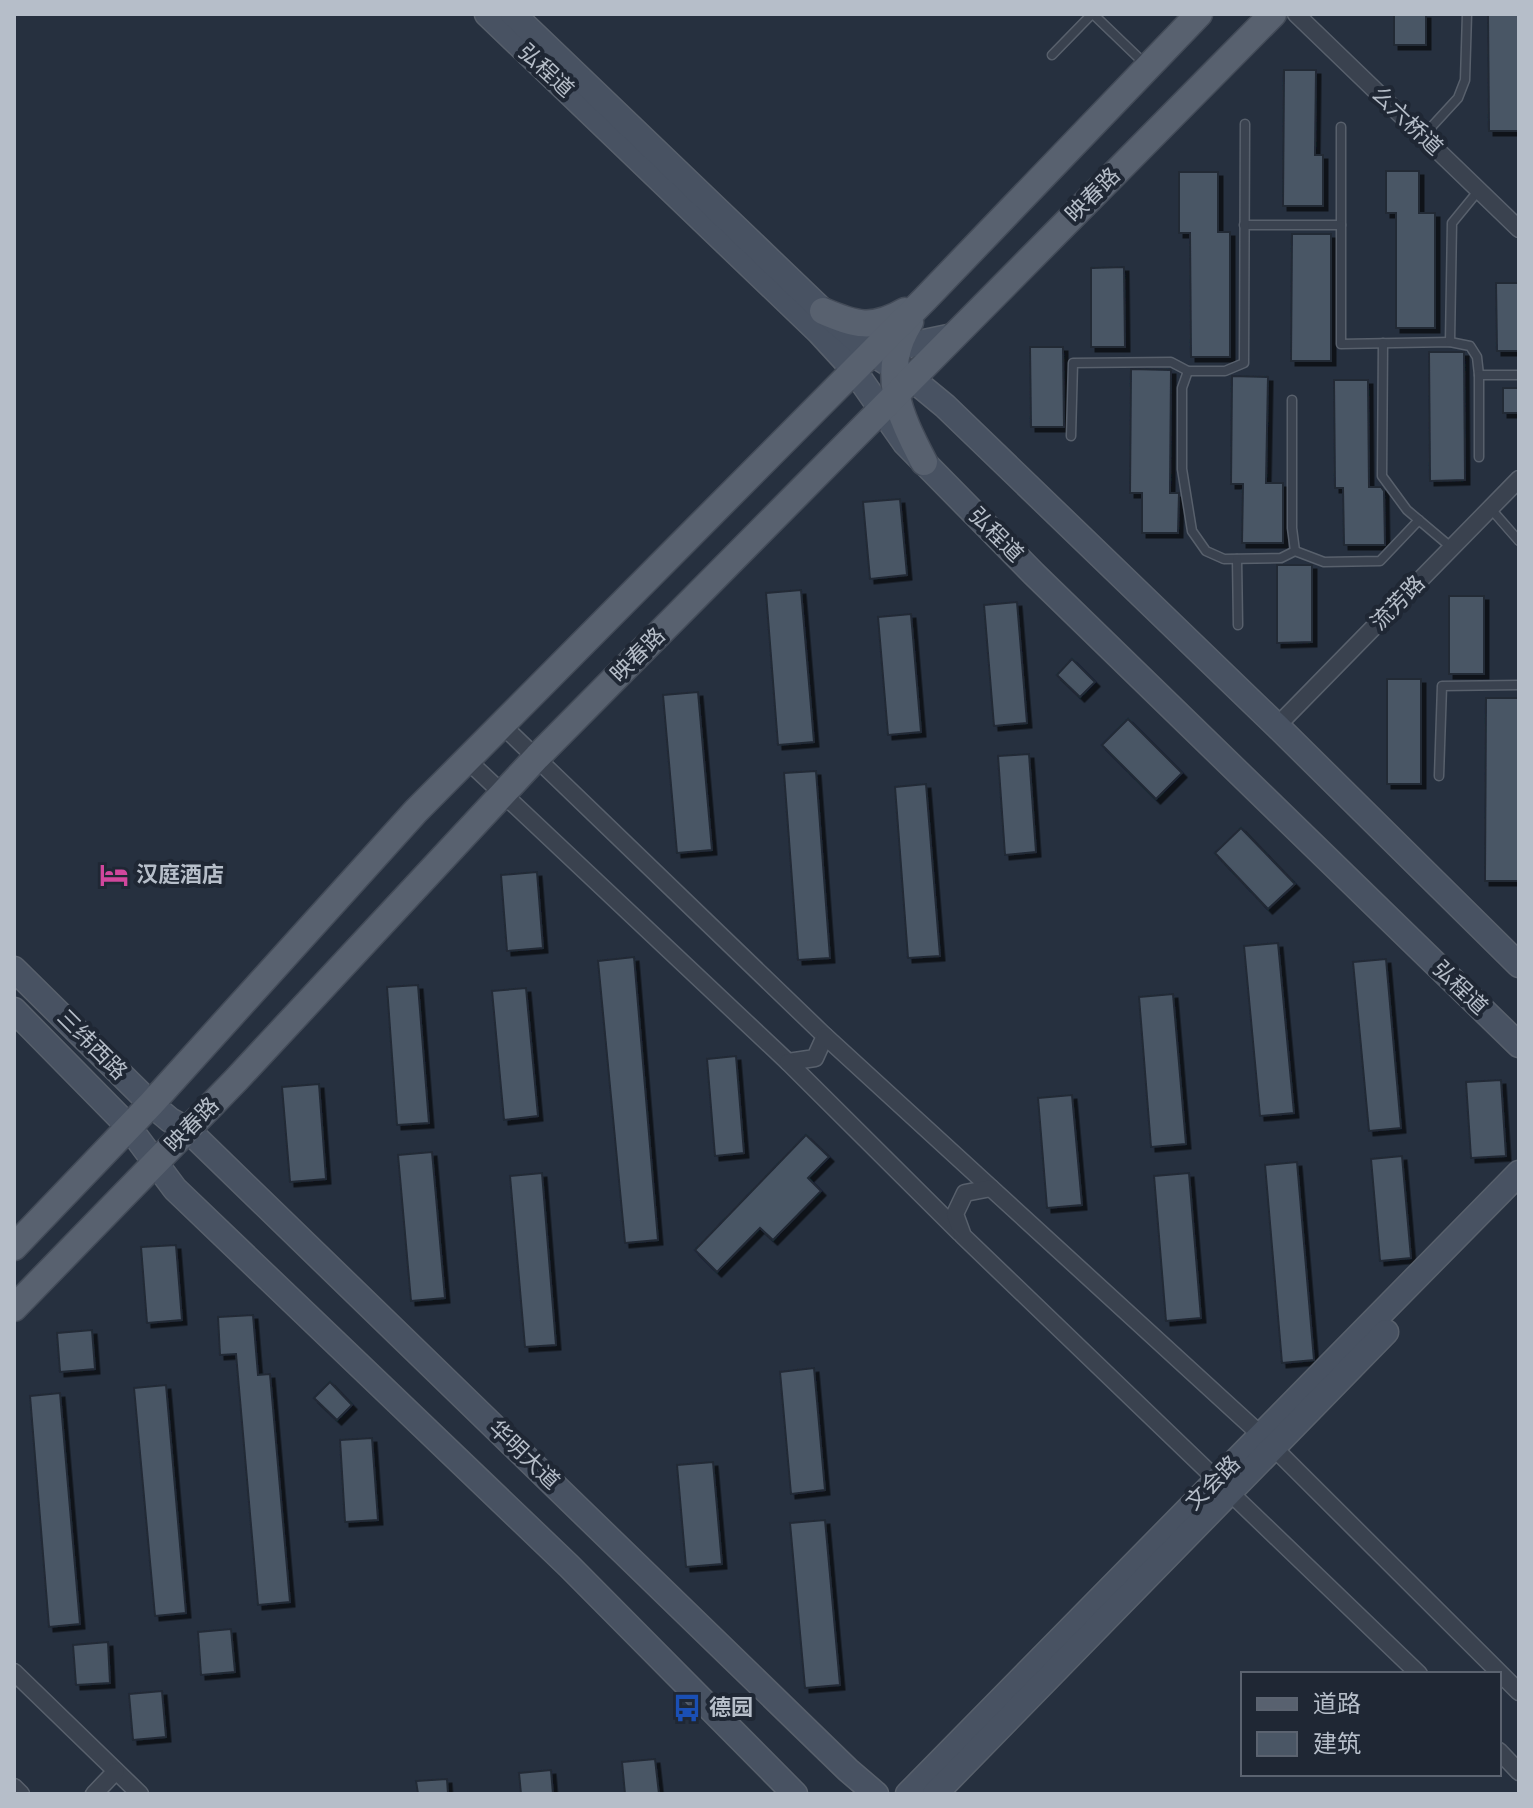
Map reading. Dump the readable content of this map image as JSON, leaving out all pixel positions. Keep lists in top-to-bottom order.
{
  "streets": {
    "main road": [
      "弘程道",
      "映春路",
      "三纬西路",
      "华明大道",
      "文会路"
    ],
    "street": ["么六桥道", "流芳路"]
  },
  "crossings": [
    ["弘程道", "映春路"],
    ["弘程道", "流芳路"],
    ["映春路", "三纬西路"],
    ["映春路", "华明大道"],
    ["三纬西路", "华明大道"]
  ],
  "places": {
    "hotel": ["汉庭酒店"],
    "bus stop": ["德园"]
  },
  "legend": ["道路", "建筑"]
}
